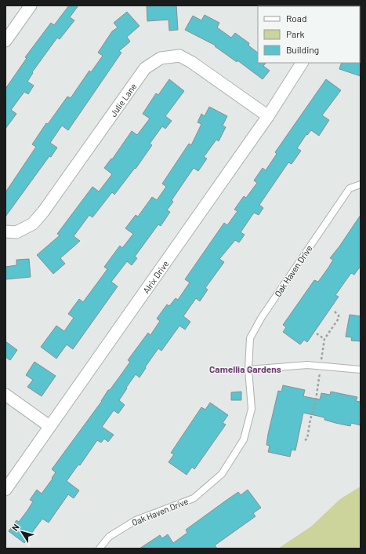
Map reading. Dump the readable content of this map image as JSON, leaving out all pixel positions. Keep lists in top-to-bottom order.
{
  "streets": {
    "street": ["Julie Lane", "Alrix Drive"],
    "lane": ["Oak Haven Drive"]
  },
  "crossings": [
    ["Julie Lane", "Alrix Drive"]
  ],
  "districts": ["Camellia Gardens"],
  "legend": ["Road", "Park", "Building"],
  "north": "top left"
}
